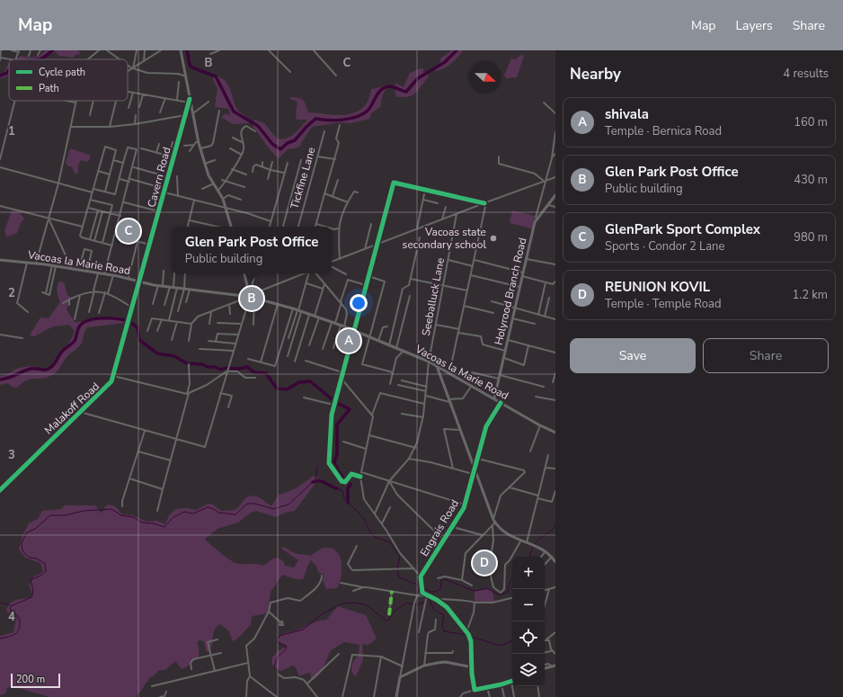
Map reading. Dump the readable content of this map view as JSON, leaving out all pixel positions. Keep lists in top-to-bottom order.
{
  "streets": {
    "main road": ["Vacoas la Marie Road", "Holyrood Branch Road", "Engrais Road"],
    "street": [
      "Cavern Road",
      "Tickfine Lane",
      "Seeballuck Lane",
      "Malakoff Road"
    ]
  },
  "crossings": [
    ["Cavern Road", "Vacoas la Marie Road"],
    ["Cavern Road", "Malakoff Road"],
    ["Vacoas la Marie Road", "Holyrood Branch Road"],
    ["Vacoas la Marie Road", "Seeballuck Lane"],
    ["Vacoas la Marie Road", "Malakoff Road"],
    ["Vacoas la Marie Road", "Engrais Road"]
  ],
  "places": ["Vacoas state secondary school"],
  "legend": ["Cycle path", "Path"],
  "scale_bar": "200 m",
  "north": "right",
  "page": {
    "header": "Map",
    "nav": ["Map", "Layers", "Share"],
    "heading": ["Nearby", "4 results"],
    "list": [
      {
        "mark": "A",
        "name": "shivala",
        "note": "Temple · Bernica Road",
        "value": "160 m"
      },
      {
        "mark": "B",
        "name": "Glen Park Post Office",
        "note": "Public building",
        "value": "430 m"
      },
      {
        "mark": "C",
        "name": "GlenPark Sport Complex",
        "note": "Sports · Condor 2 Lane",
        "value": "980 m"
      },
      {
        "mark": "D",
        "name": "REUNION KOVIL",
        "note": "Temple · Temple Road",
        "value": "1.2 km"
      }
    ],
    "pins": [
      "C",
      "B",
      "A",
      "D"
    ],
    "popup": ["Glen Park Post Office", "Public building"],
    "buttons": ["Save", "Share"],
    "map_buttons": ["+", "−"],
    "scale": "200 m"
  },
  "grid": {
    "columns": ["B", "C"],
    "rows": [
      "1",
      "2",
      "3",
      "4"
    ]
  }
}
